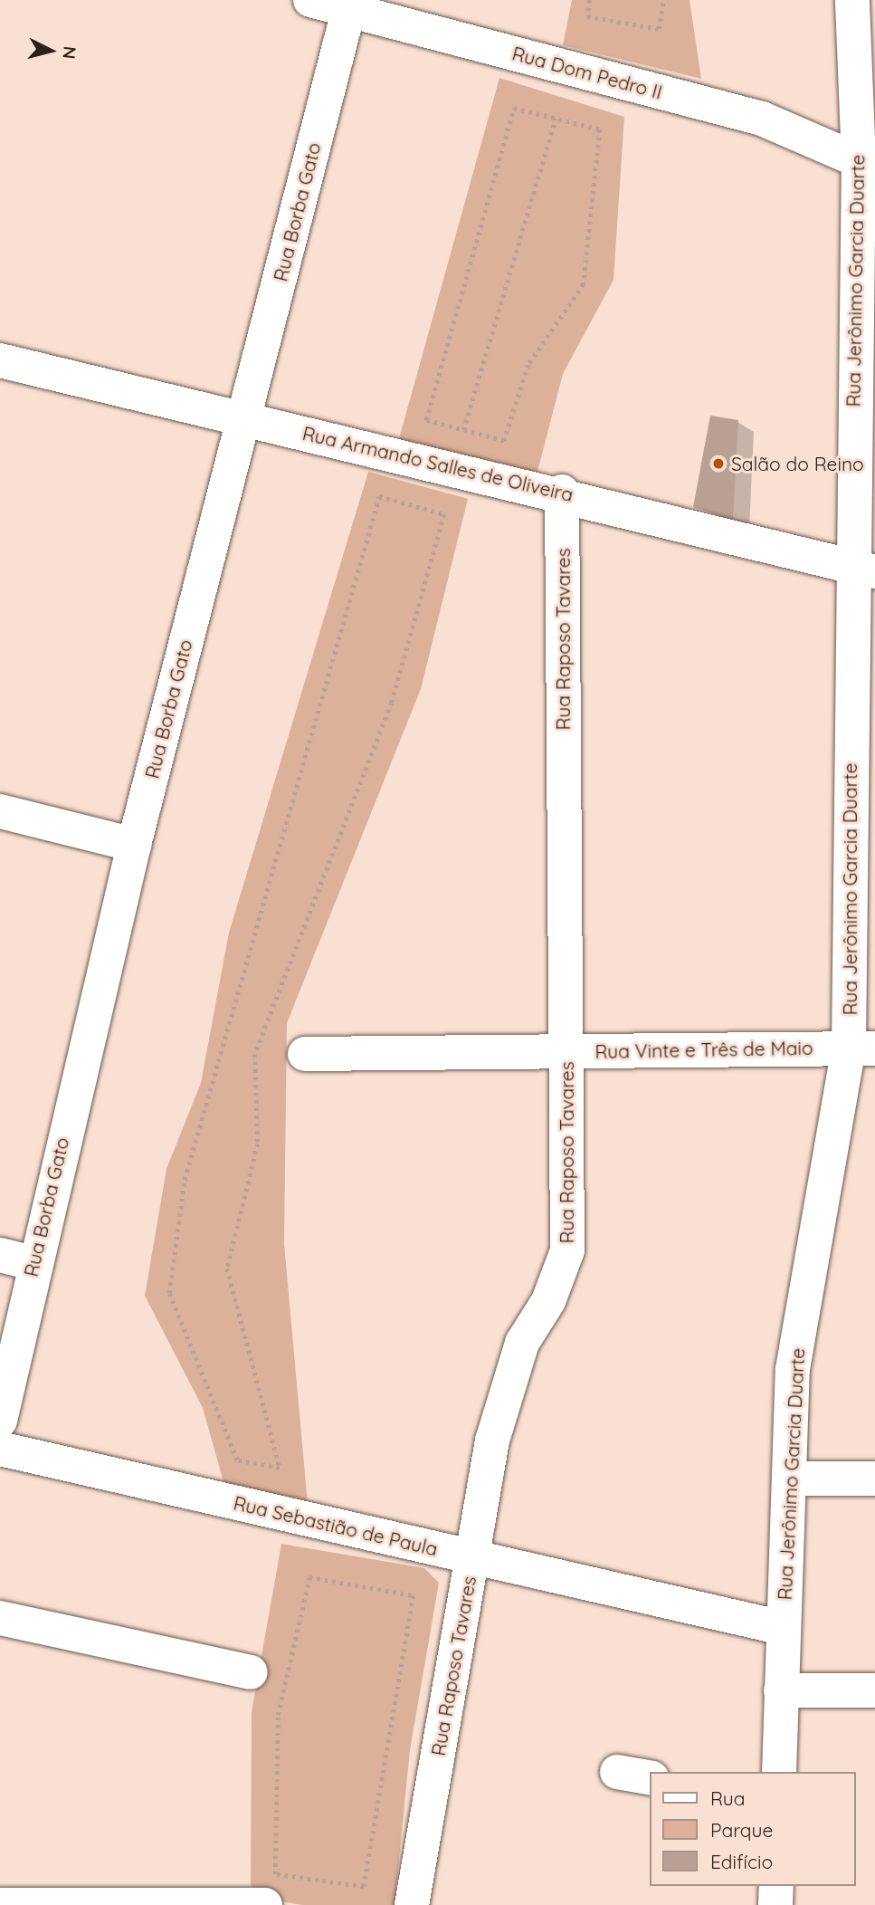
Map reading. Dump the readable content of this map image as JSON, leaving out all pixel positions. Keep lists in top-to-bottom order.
{
  "streets": {
    "street": [
      "Rua Dom Pedro II",
      "Rua Borba Gato",
      "Rua Jerônimo Garcia Duarte",
      "Rua Armando Salles de Oliveira",
      "Rua Raposo Tavares",
      "Rua Vinte e Três de Maio",
      "Rua Sebastião de Paula"
    ]
  },
  "crossings": [
    ["Rua Dom Pedro II", "Rua Borba Gato"],
    ["Rua Dom Pedro II", "Rua Jerônimo Garcia Duarte"],
    ["Rua Borba Gato", "Rua Armando Salles de Oliveira"],
    ["Rua Jerônimo Garcia Duarte", "Rua Armando Salles de Oliveira"],
    ["Rua Jerônimo Garcia Duarte", "Rua Vinte e Três de Maio"],
    ["Rua Jerônimo Garcia Duarte", "Rua Sebastião de Paula"],
    ["Rua Armando Salles de Oliveira", "Rua Raposo Tavares"],
    ["Rua Raposo Tavares", "Rua Vinte e Três de Maio"],
    ["Rua Raposo Tavares", "Rua Sebastião de Paula"]
  ],
  "places": ["Salão do Reino"],
  "legend": ["Rua", "Parque", "Edifício"],
  "north": "right"
}
